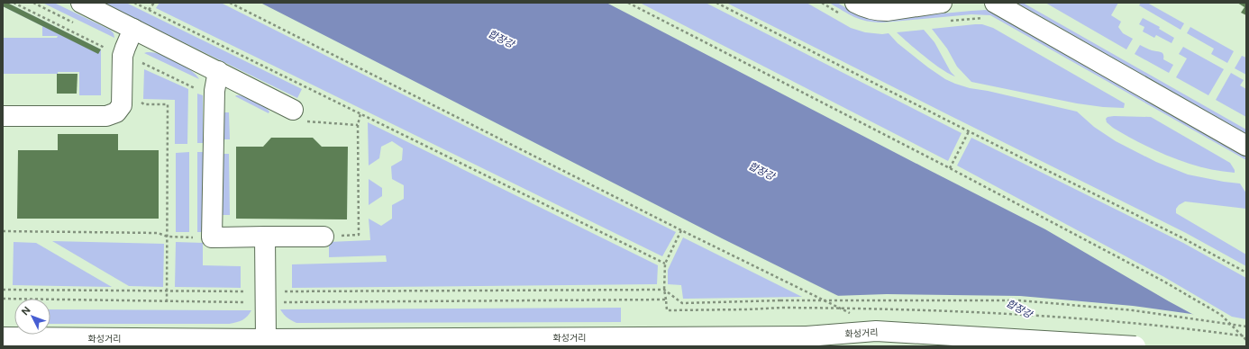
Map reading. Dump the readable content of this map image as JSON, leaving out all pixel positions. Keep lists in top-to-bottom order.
{
  "streets": {
    "street": ["화성거리"]
  },
  "water": ["합장강"],
  "north": "top left"
}
